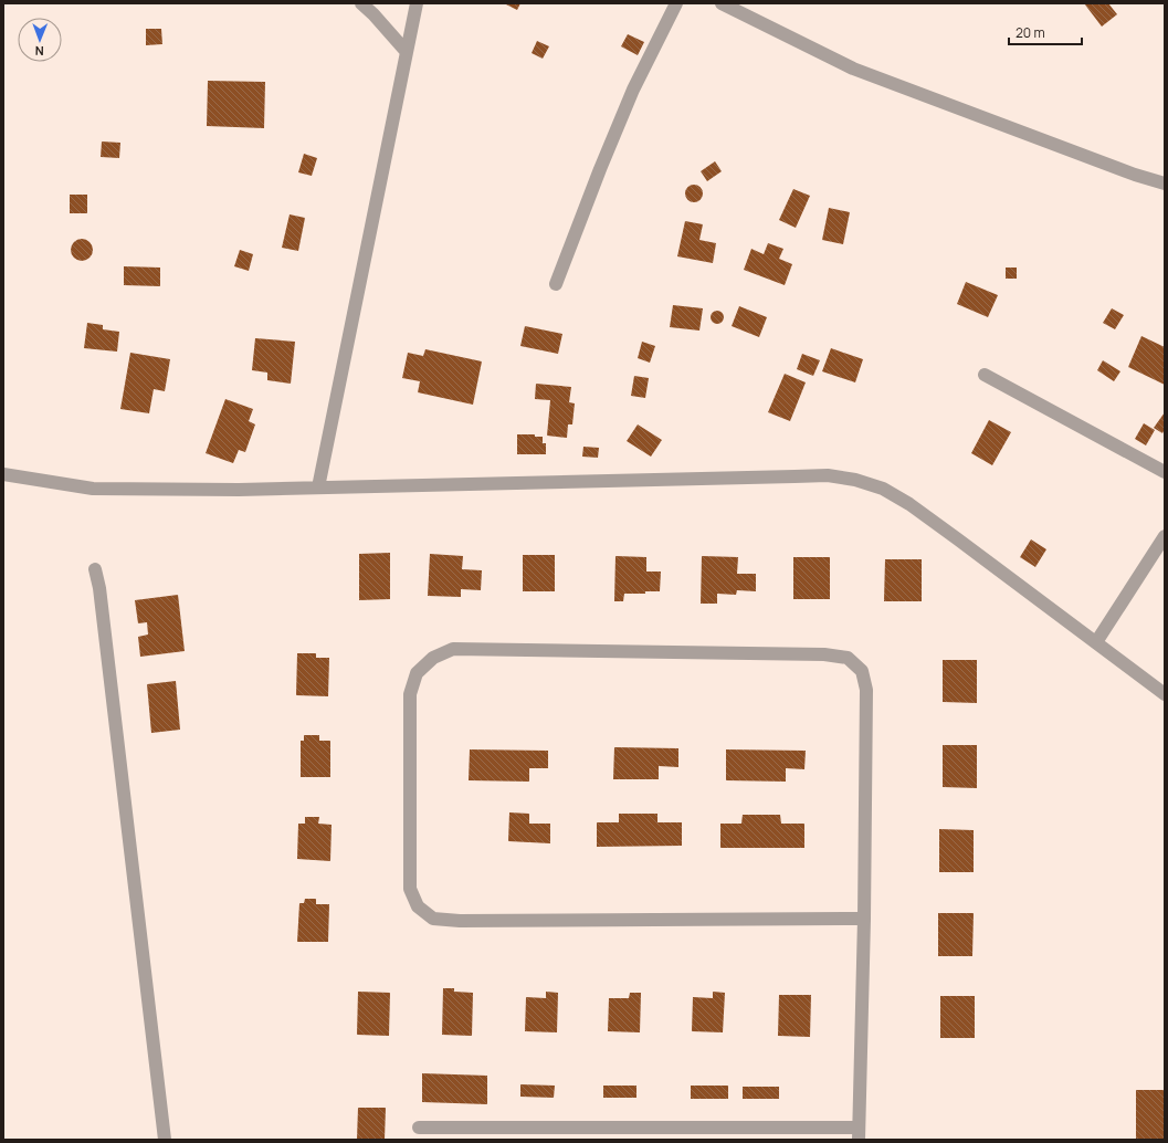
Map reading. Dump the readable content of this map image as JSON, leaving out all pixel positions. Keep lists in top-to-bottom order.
{
  "scale_bar": "20 m",
  "north": "bottom"
}
